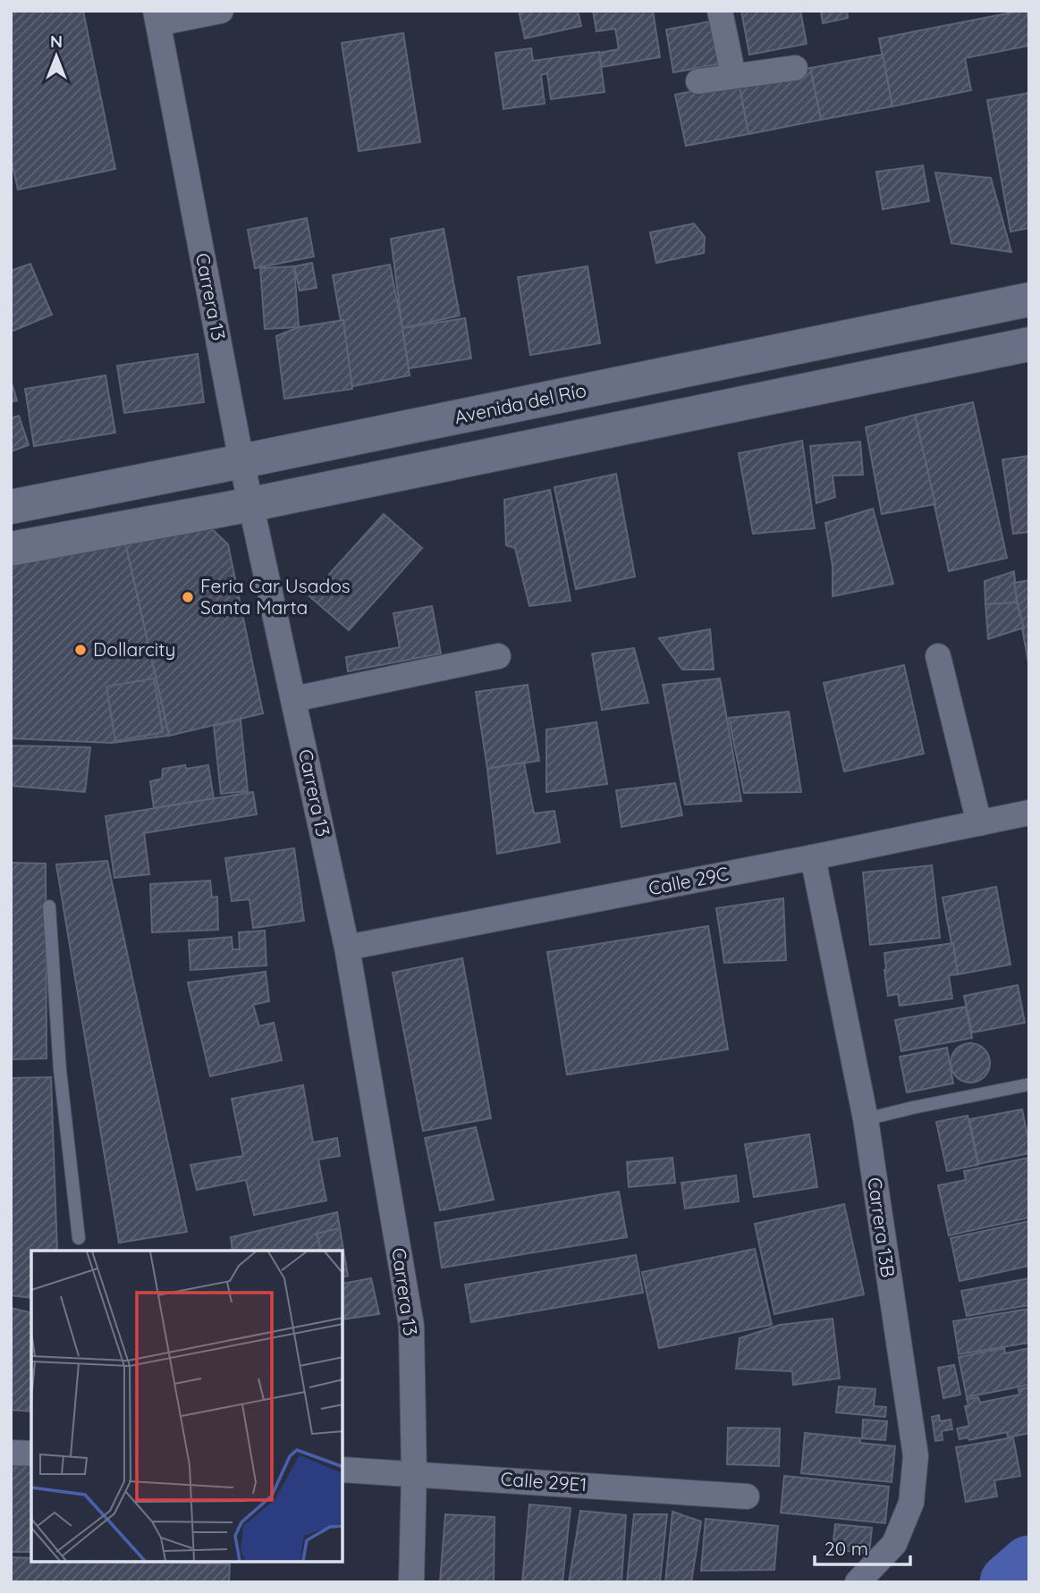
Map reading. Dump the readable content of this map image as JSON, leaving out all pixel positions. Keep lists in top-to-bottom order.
{
  "streets": {
    "main road": ["Avenida del Río"],
    "street": [
      "Carrera 13",
      "Calle 29C",
      "Carrera 13B",
      "Calle 29E1"
    ]
  },
  "crossings": [
    ["Carrera 13", "Avenida del Río"],
    ["Carrera 13", "Calle 29C"],
    ["Carrera 13", "Calle 29E1"],
    ["Calle 29C", "Carrera 13B"]
  ],
  "places": ["Feria Car Usados Santa Marta", "Dollarcity"],
  "scale_bar": "20 m",
  "north": "top"
}
